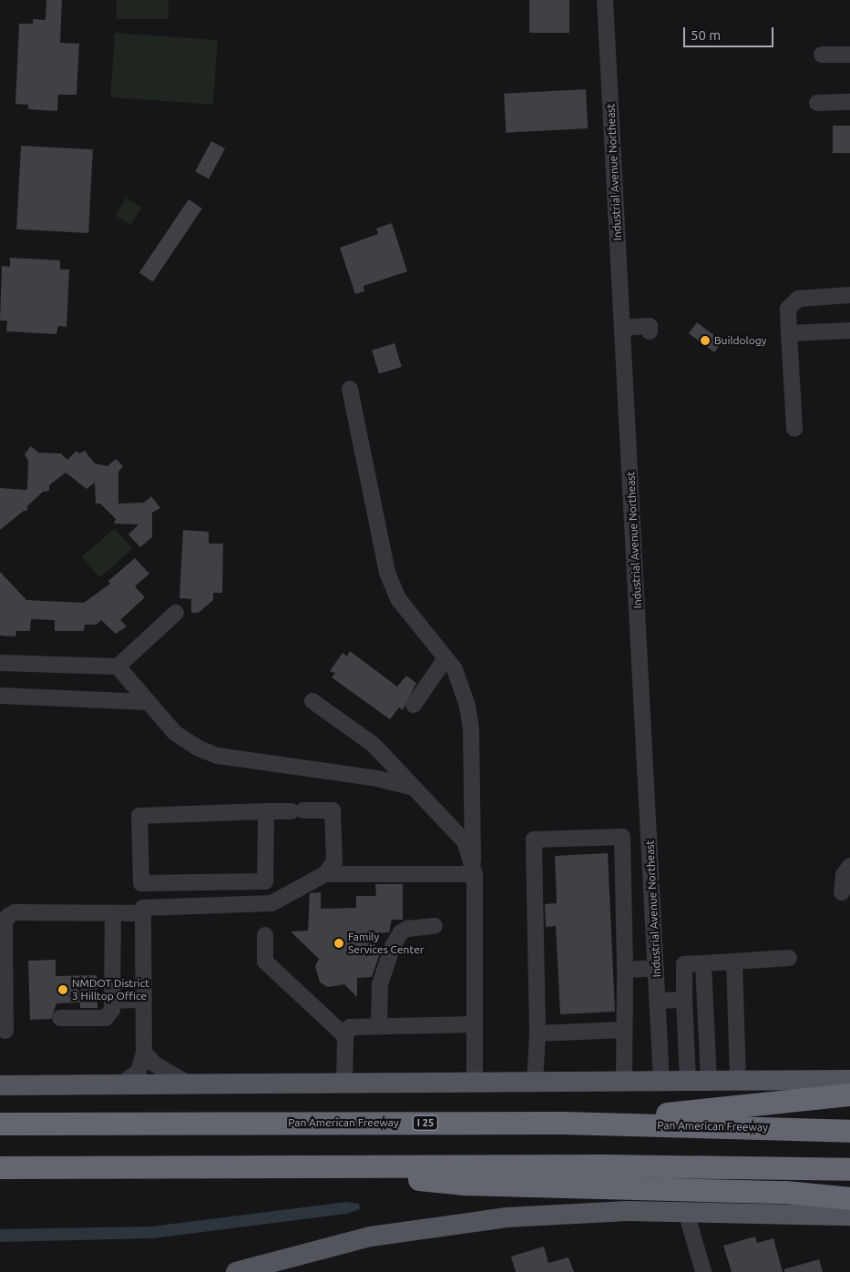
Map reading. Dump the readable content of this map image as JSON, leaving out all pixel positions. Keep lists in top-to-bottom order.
{
  "streets": {
    "highway": ["Pan American Freeway", "I 25"],
    "street": ["Industrial Avenue Northeast"]
  },
  "places": ["Buildology", "Family Services Center", "NMDOT District 3 Hilltop Office"],
  "scale_bar": "50 m"
}
